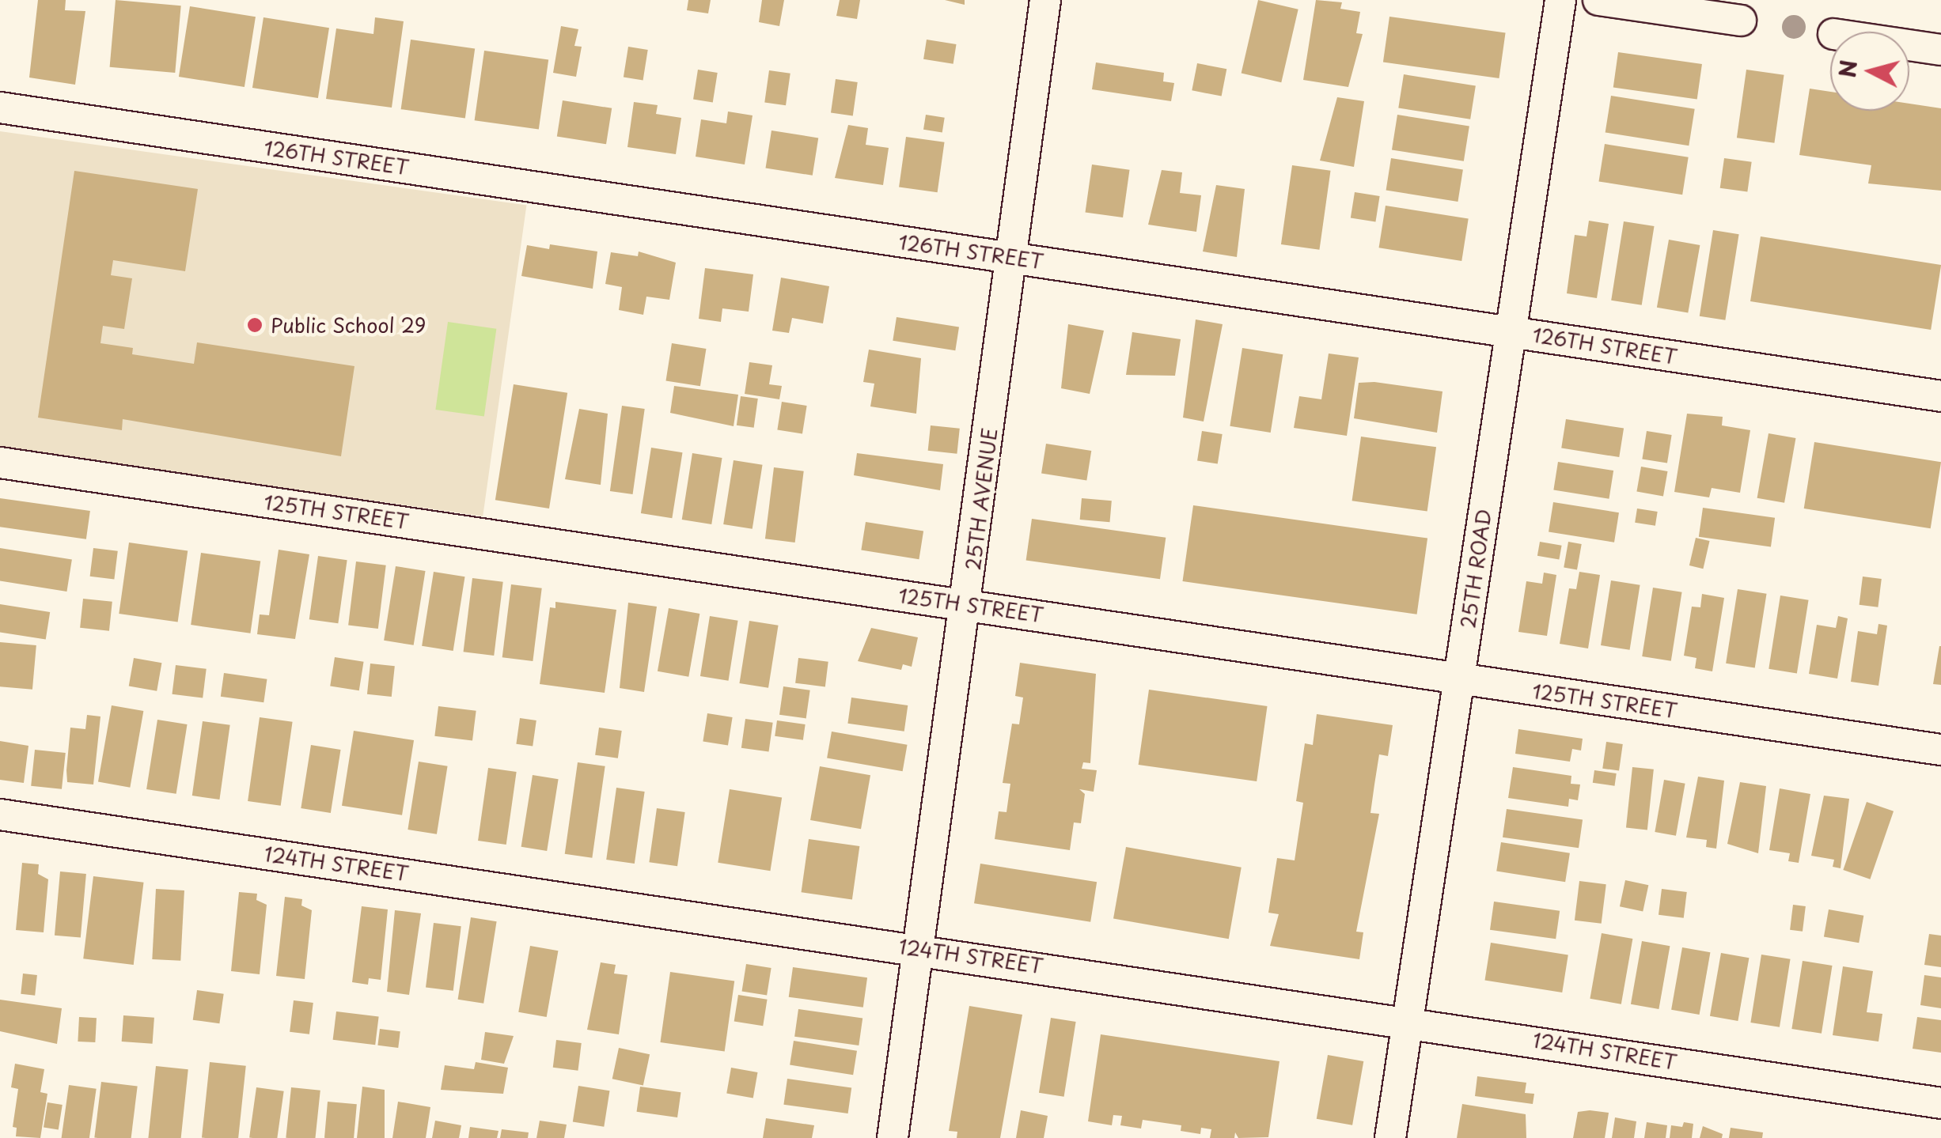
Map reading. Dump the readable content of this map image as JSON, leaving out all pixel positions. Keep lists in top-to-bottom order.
{
  "streets": {
    "street": [
      "126TH STREET",
      "25TH AVENUE",
      "125TH STREET",
      "25TH ROAD",
      "124TH STREET"
    ]
  },
  "crossings": [
    ["126TH STREET", "25TH AVENUE"],
    ["126TH STREET", "25TH ROAD"],
    ["25TH AVENUE", "125TH STREET"],
    ["25TH AVENUE", "124TH STREET"],
    ["125TH STREET", "25TH ROAD"],
    ["25TH ROAD", "124TH STREET"]
  ],
  "places": ["Public School 29"],
  "north": "left"
}
